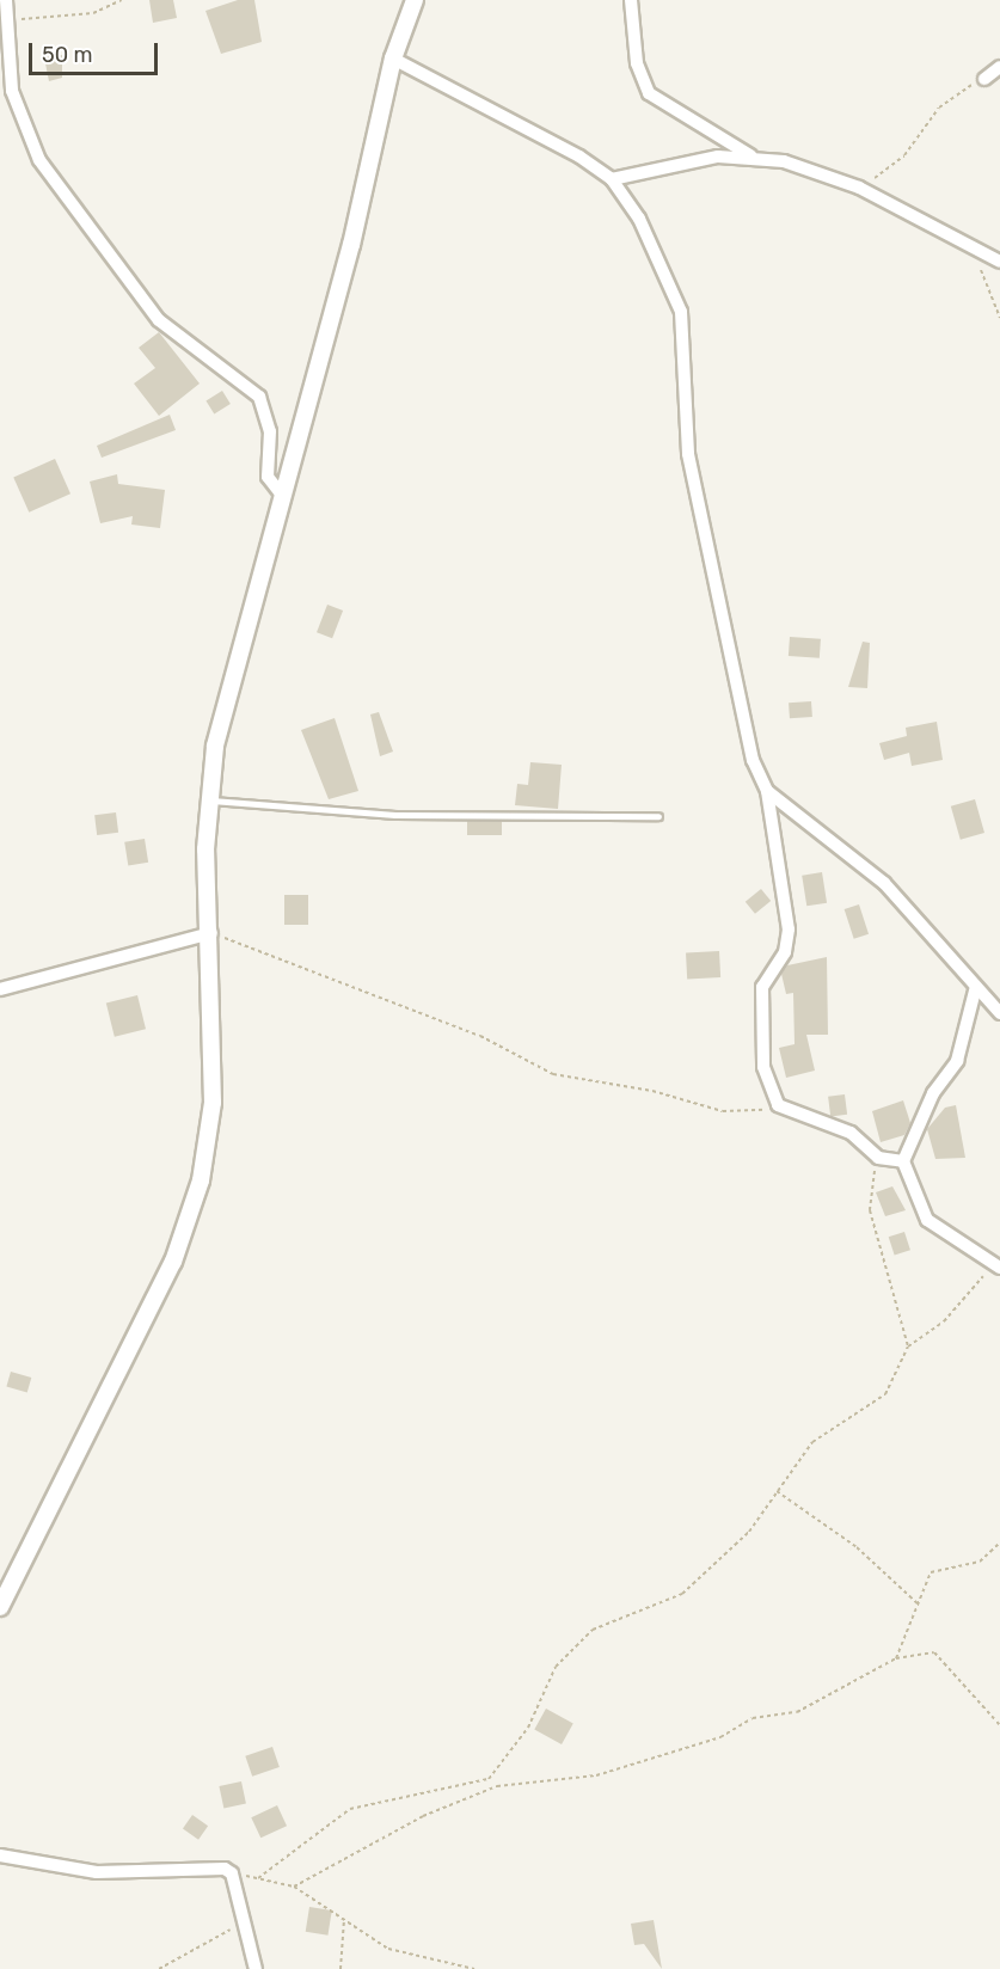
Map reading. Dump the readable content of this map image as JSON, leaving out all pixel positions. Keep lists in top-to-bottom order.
{
  "scale_bar": "50 m"
}
